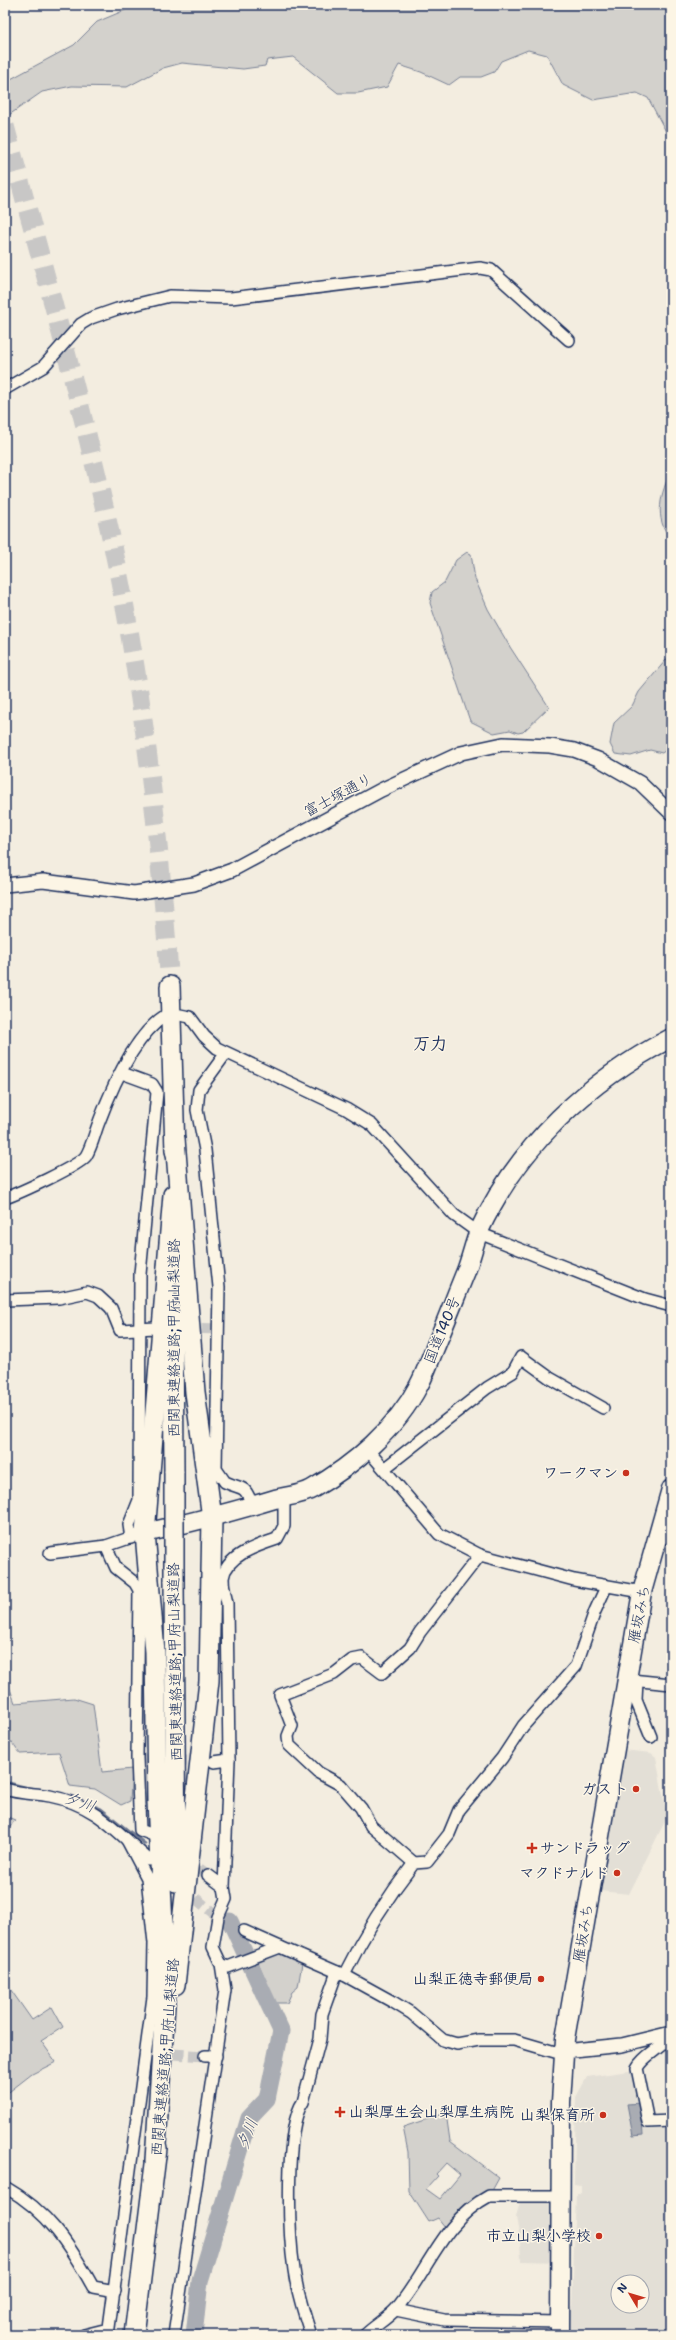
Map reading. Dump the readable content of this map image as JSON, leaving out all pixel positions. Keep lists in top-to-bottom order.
{
  "streets": {
    "highway": ["国道140号", "西関東連絡道路;甲府山梨道路", "雁坂みち"],
    "street": ["富士塚通り"]
  },
  "districts": ["万力"],
  "water": ["夕川"],
  "places": {
    "other": [
      "ワークマン",
      "ガスト",
      "マクドナルド",
      "山梨正徳寺郵便局",
      "山梨保育所",
      "市立山梨小学校"
    ],
    "health": ["サンドラッグ", "山梨厚生会山梨厚生病院"]
  },
  "north": "top left"
}
